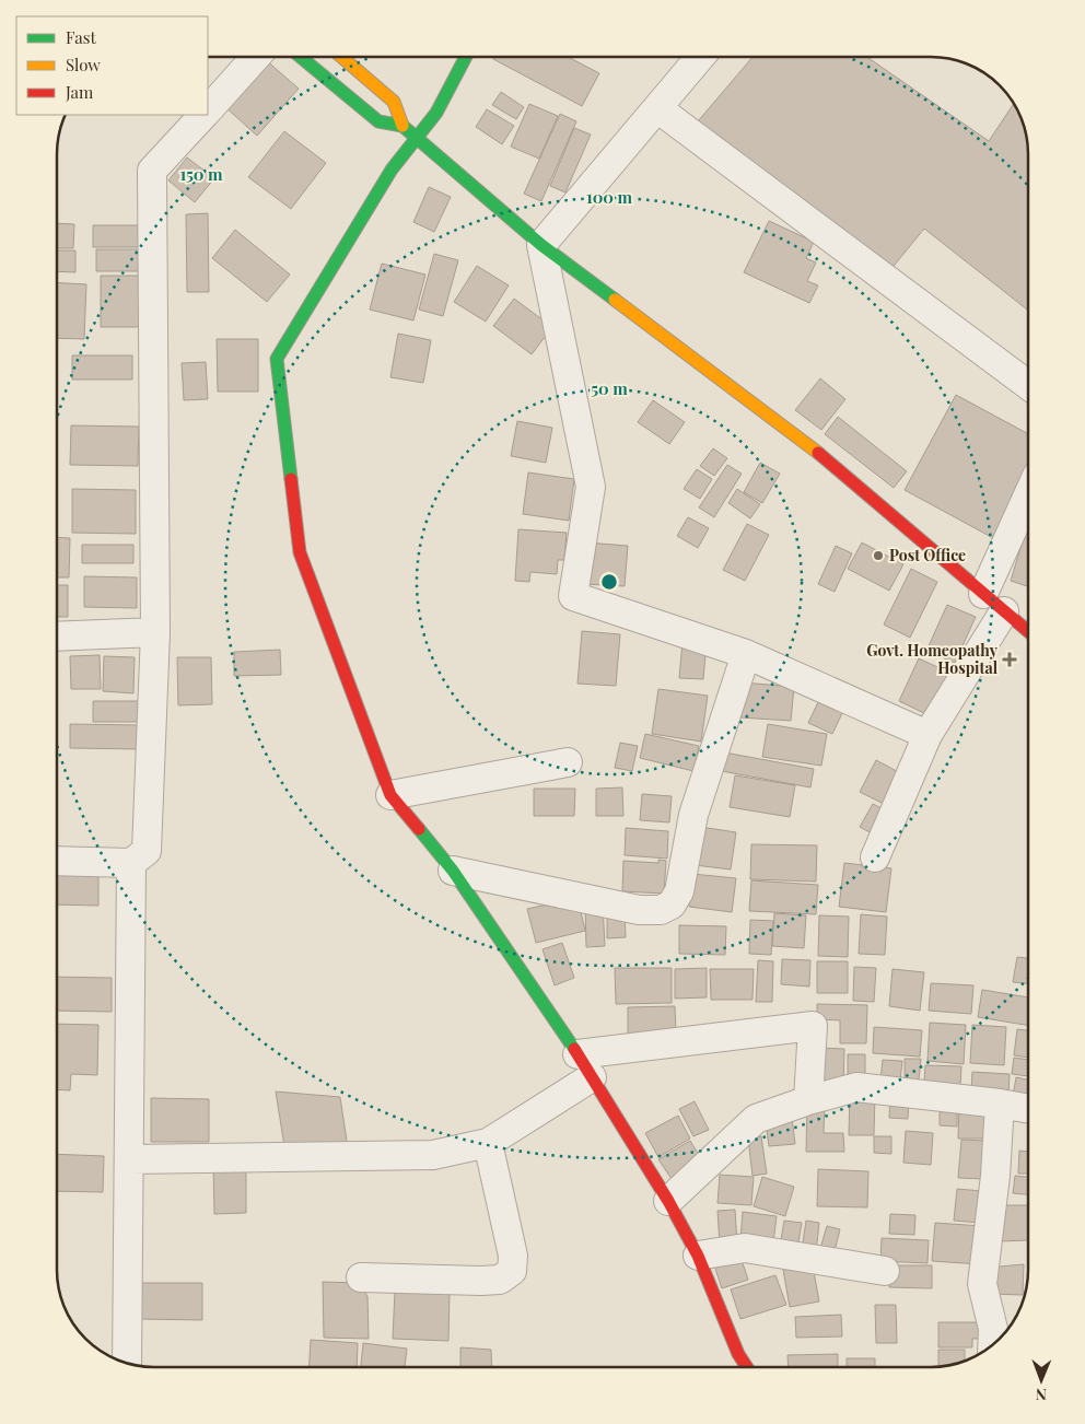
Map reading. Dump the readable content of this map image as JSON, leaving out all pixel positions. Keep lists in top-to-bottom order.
{
  "places": {
    "other": ["Post Office"],
    "health": ["Govt. Homeopathy Hospital"]
  },
  "legend": ["Fast", "Slow", "Jam"],
  "north": "bottom",
  "rings": ["150 m", "100 m", "50 m"]
}
